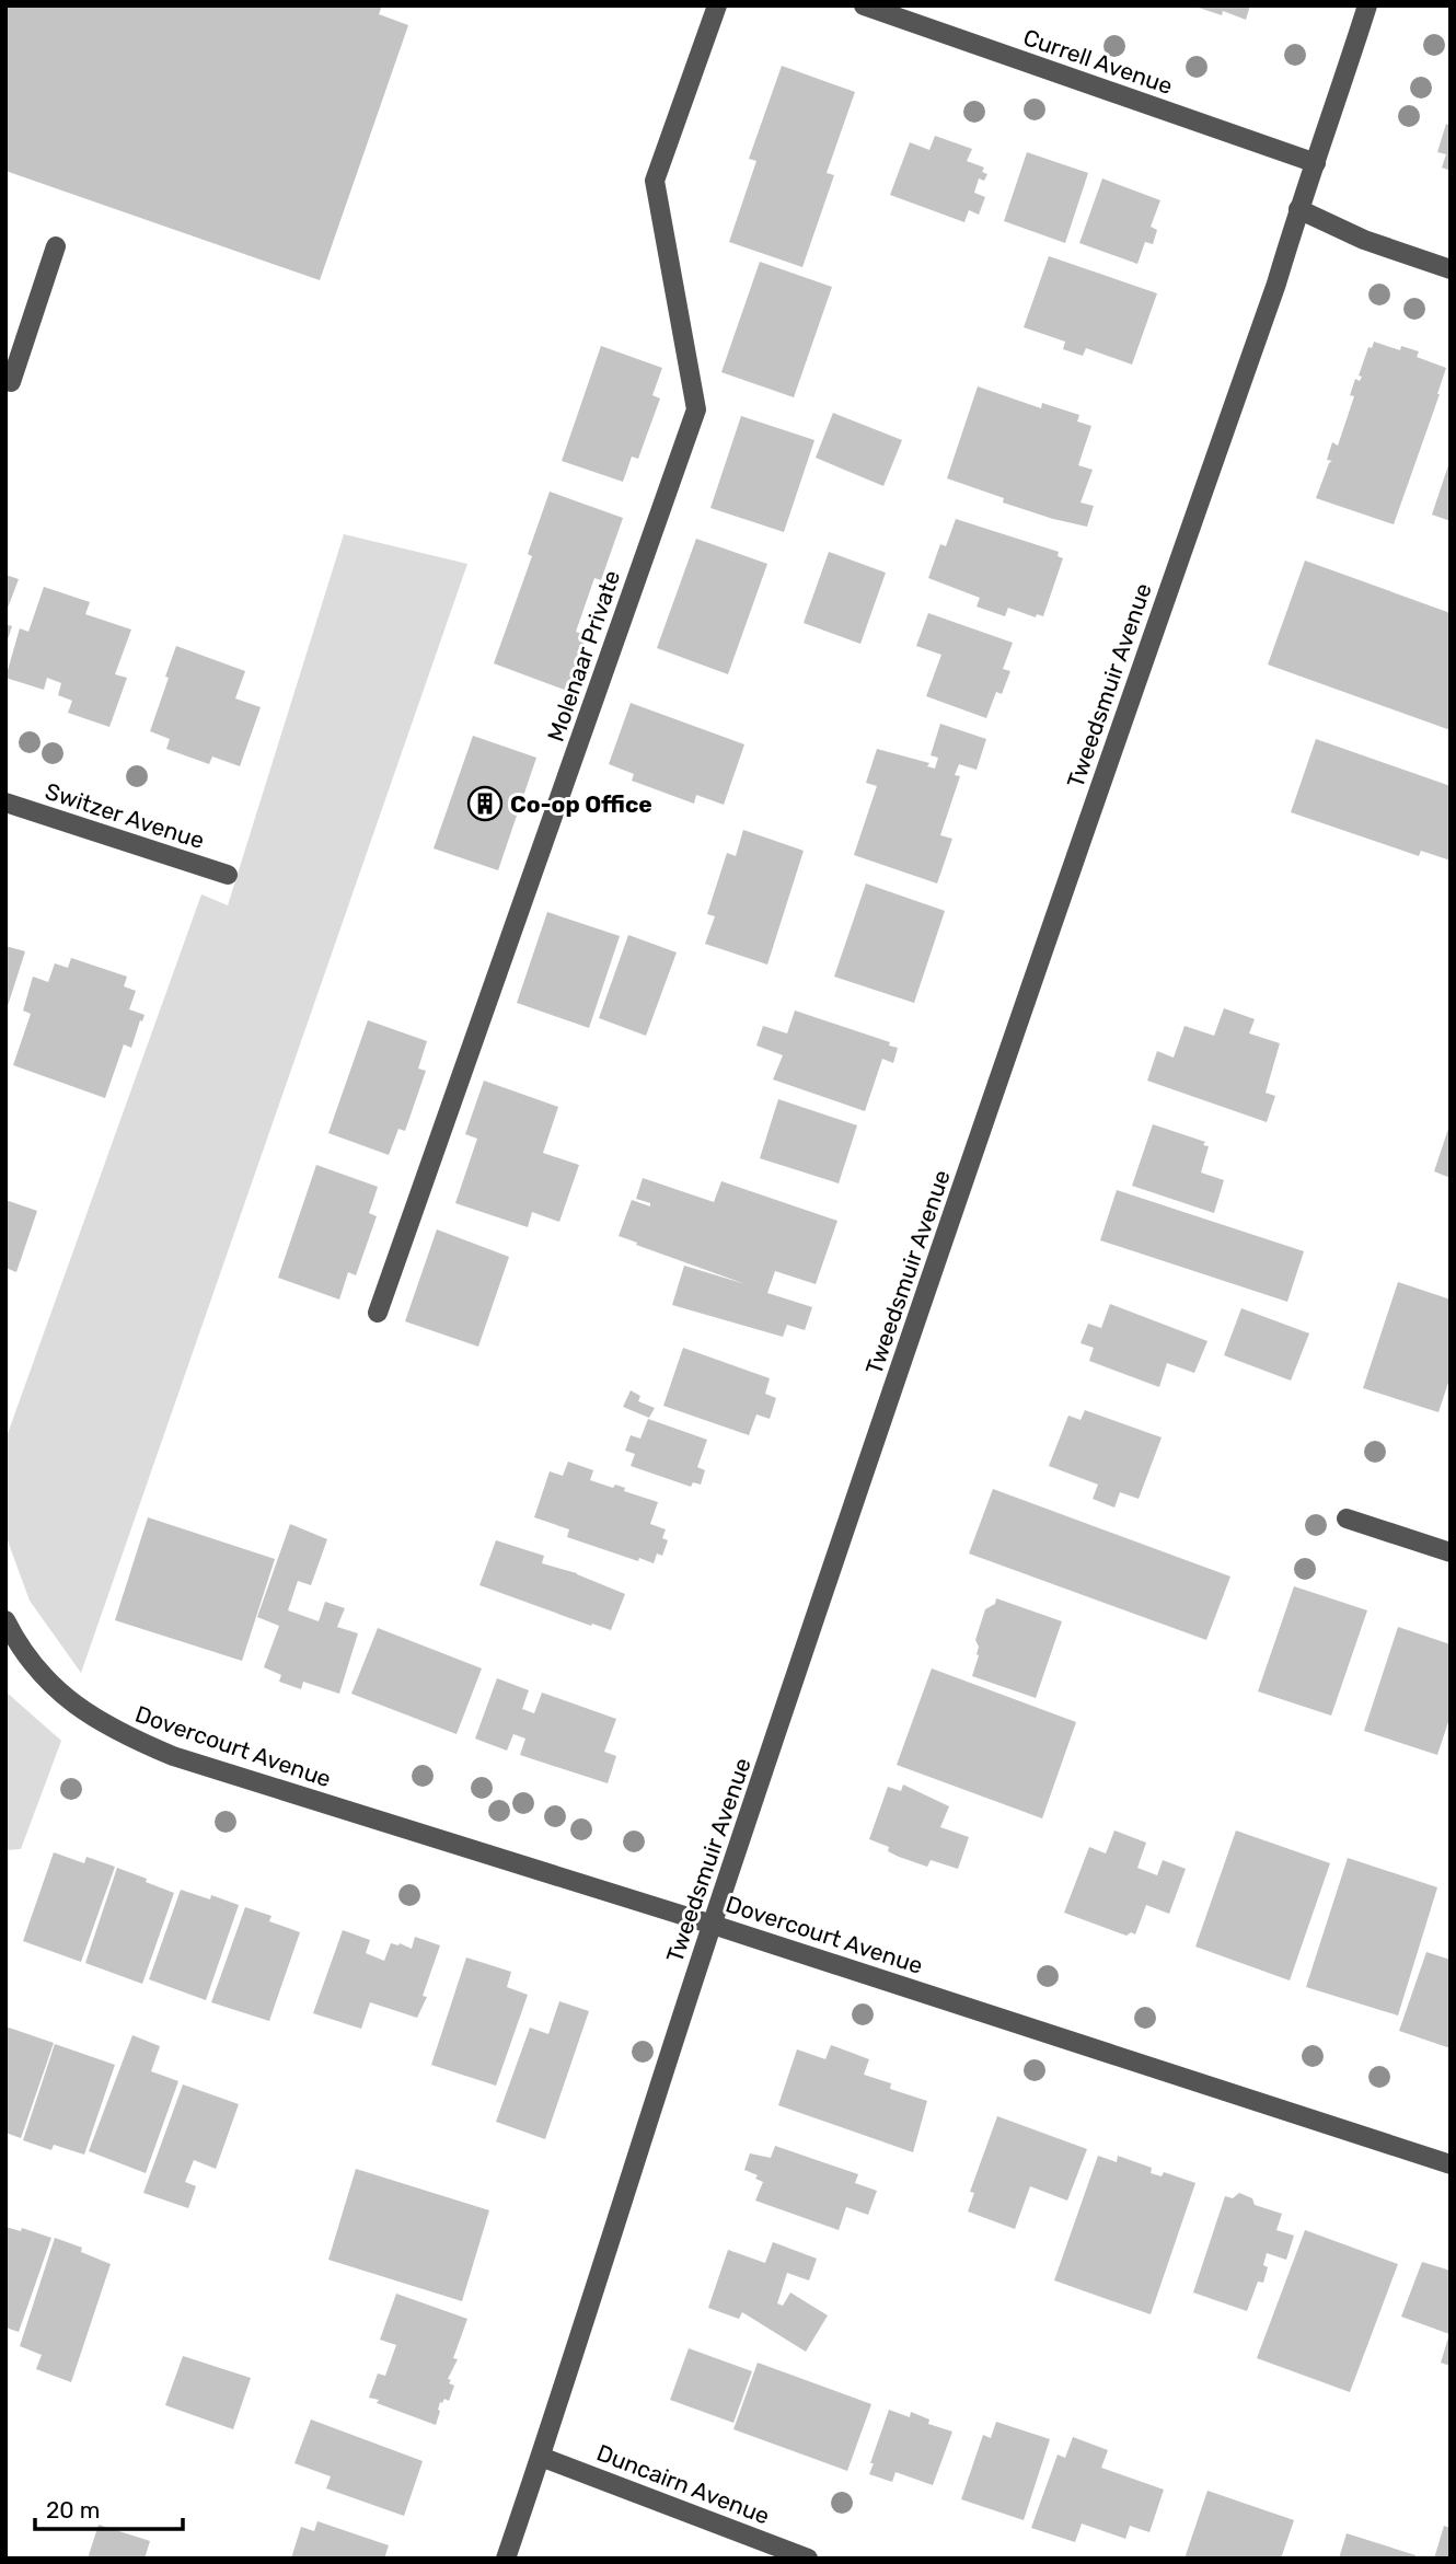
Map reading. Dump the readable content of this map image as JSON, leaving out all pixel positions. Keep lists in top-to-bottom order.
{
  "streets": {
    "street": [
      "Currell Avenue",
      "Molenaar Private",
      "Tweedsmuir Avenue",
      "Switzer Avenue",
      "Dovercourt Avenue",
      "Duncairn Avenue"
    ]
  },
  "crossings": [
    ["Currell Avenue", "Tweedsmuir Avenue"],
    ["Tweedsmuir Avenue", "Dovercourt Avenue"],
    ["Tweedsmuir Avenue", "Duncairn Avenue"]
  ],
  "places": {
    "building": ["Co-op Office"]
  },
  "scale_bar": "20 m"
}
